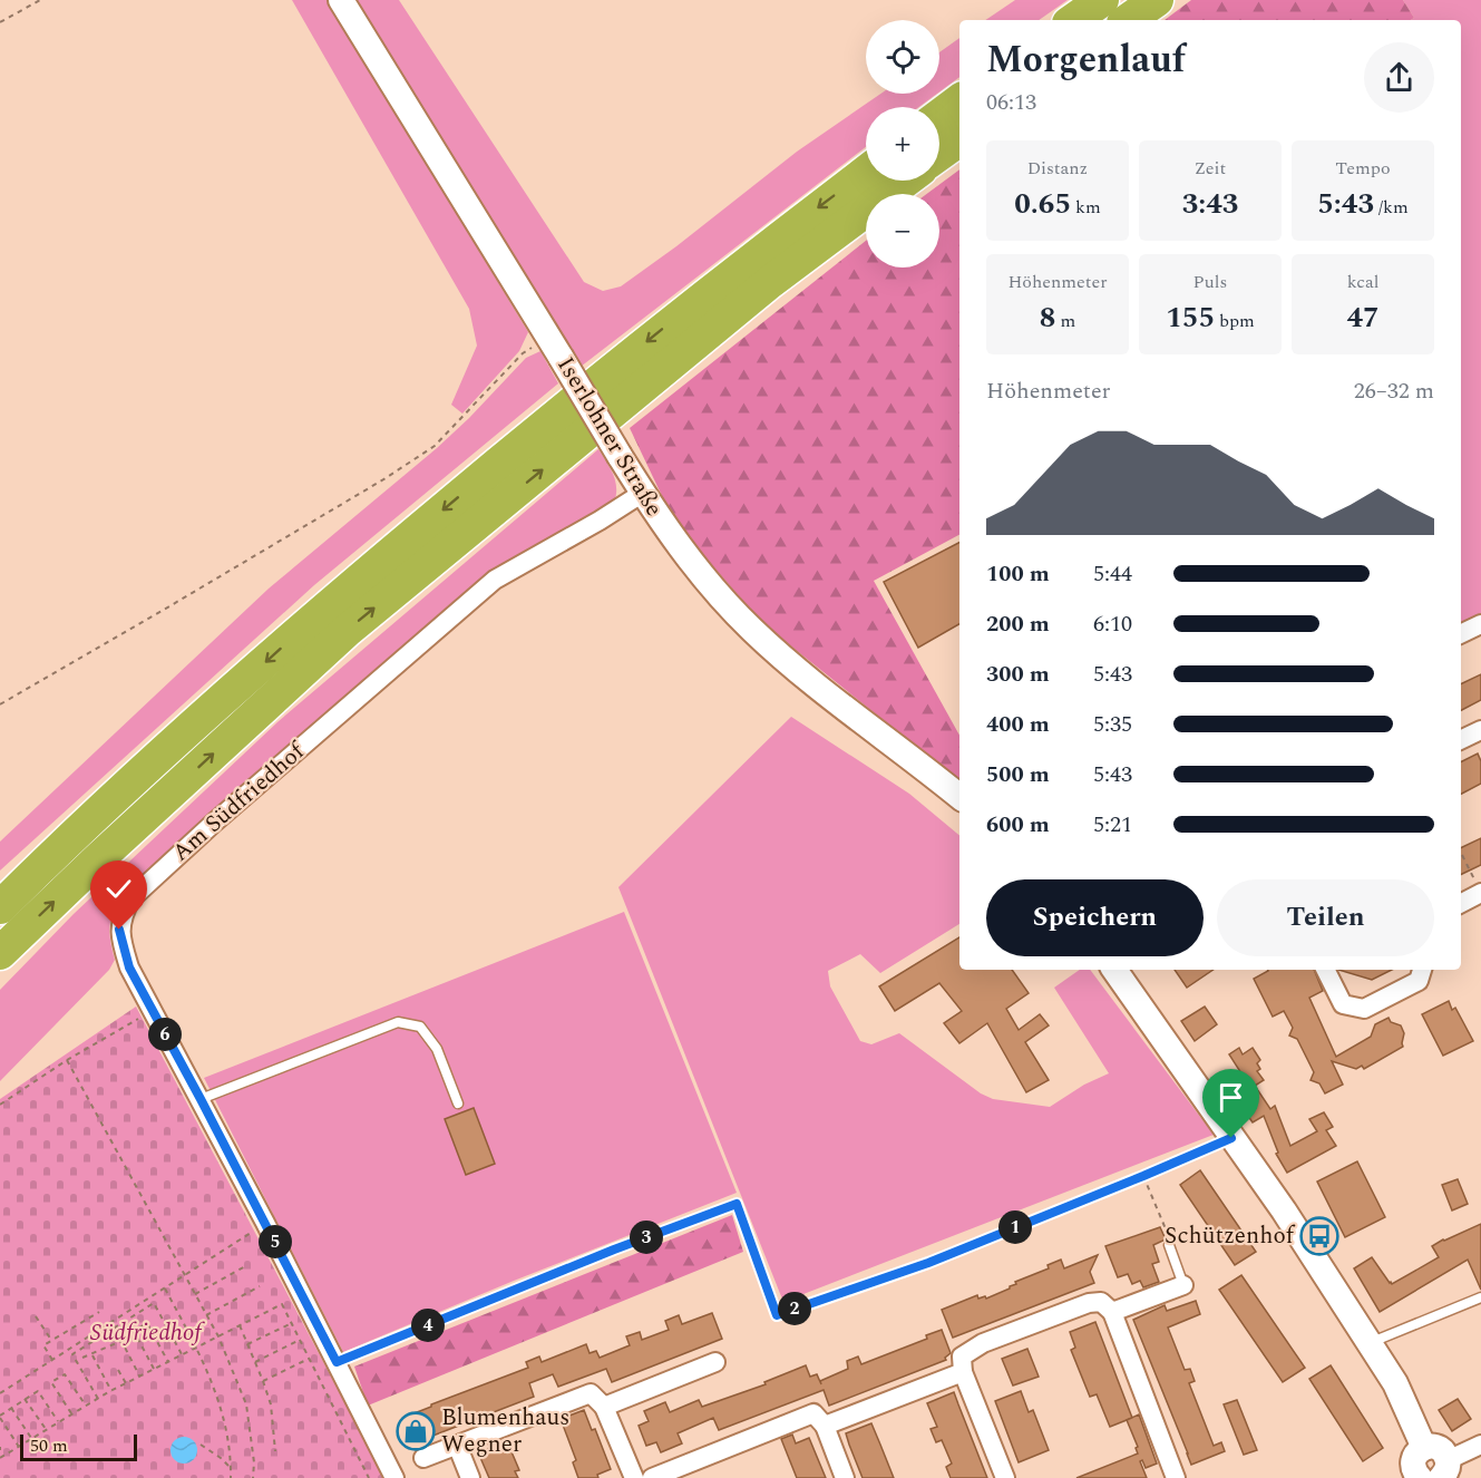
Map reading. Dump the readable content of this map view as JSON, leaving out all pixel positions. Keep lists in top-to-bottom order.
{
  "streets": {
    "main road": ["Iserlohner Straße"],
    "street": ["Am Südfriedhof"]
  },
  "crossings": [
    ["Iserlohner Straße", "Am Südfriedhof"]
  ],
  "parks": ["Südfriedhof"],
  "places": {
    "bus stop": ["Schützenhof"],
    "shop": ["Blumenhaus Wegner"]
  },
  "scale_bar": "50 m",
  "page": {
    "map_buttons": ["+", "−"],
    "heading": ["Morgenlauf", "06:13"],
    "stats": [
      ["Distanz", "0.65 km"],
      ["Zeit", "3:43"],
      ["Tempo", "5:43 /km"],
      ["Höhenmeter", "8 m"],
      ["Puls", "155 bpm"],
      ["kcal", "47"]
    ],
    "chart": ["Höhenmeter", "26–32 m"],
    "list": [
      {
        "name": "100 m",
        "note": "5:44"
      },
      {
        "name": "200 m",
        "note": "6:10"
      },
      {
        "name": "300 m",
        "note": "5:43"
      },
      {
        "name": "400 m",
        "note": "5:35"
      },
      {
        "name": "500 m",
        "note": "5:43"
      },
      {
        "name": "600 m",
        "note": "5:21"
      }
    ],
    "buttons": ["Speichern", "Teilen"],
    "pins": [
      "6",
      "1",
      "3",
      "5",
      "2",
      "4"
    ],
    "scale": "50 m"
  }
}
